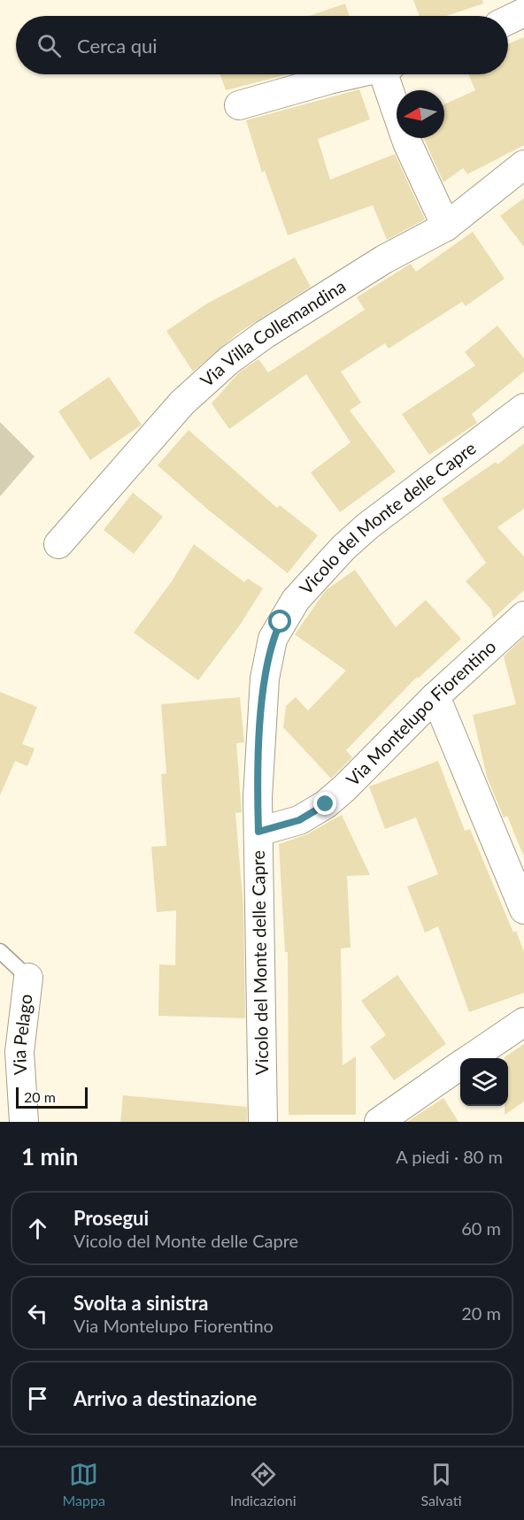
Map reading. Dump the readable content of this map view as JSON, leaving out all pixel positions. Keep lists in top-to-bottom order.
{
  "streets": {
    "street": [
      "Via Villa Collemandina",
      "Vicolo del Monte delle Capre",
      "Via Montelupo Fiorentino",
      "Via Pelago"
    ]
  },
  "crossings": [
    ["Vicolo del Monte delle Capre", "Via Montelupo Fiorentino"]
  ],
  "scale_bar": "20 m",
  "north": "left",
  "page": {
    "search": "Cerca qui",
    "scale": "20 m",
    "heading": ["1 min", "A piedi · 80 m"],
    "list": [
      ["Prosegui", "Vicolo del Monte delle Capre", "60 m"],
      ["Svolta a sinistra", "Via Montelupo Fiorentino", "20 m"],
      "Arrivo a destinazione"
    ],
    "nav": ["Mappa", "Indicazioni", "Salvati"]
  }
}
